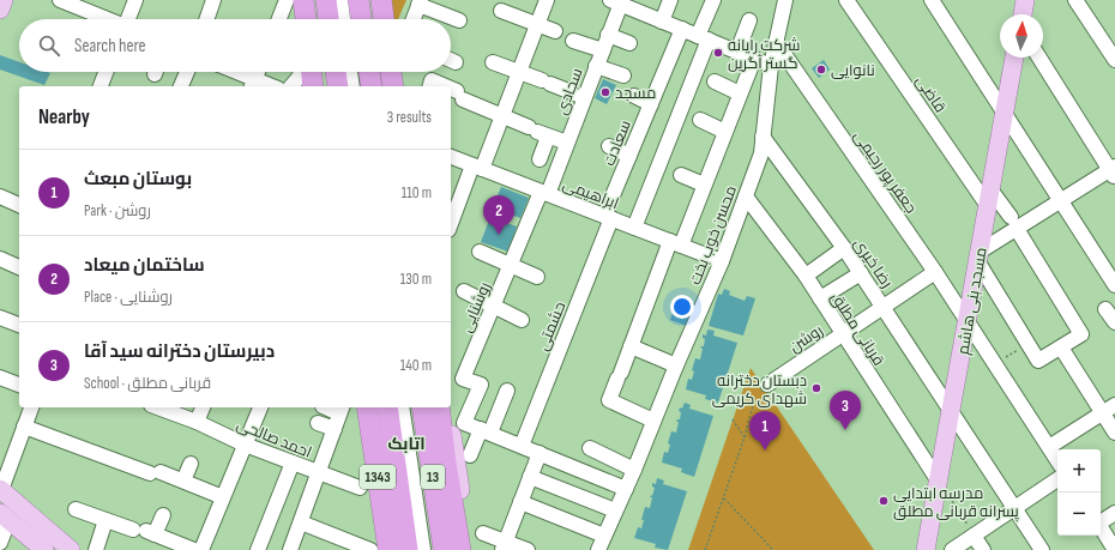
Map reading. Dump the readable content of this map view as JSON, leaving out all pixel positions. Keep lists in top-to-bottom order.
{
  "streets": {
    "highway": ["1343", "13"],
    "main road": ["مسجد بنی هاشم"],
    "street": [
      "سجادی",
      "قاضی",
      "سعادت",
      "جعفر پور رحیمی",
      "ابراهیمی",
      "محسن خوب بخت",
      "رضا خیری",
      "روشنایی",
      "حشمتی",
      "قربانی مطلق",
      "روشن",
      "احمد صالحی"
    ]
  },
  "crossings": [
    ["سجادی", "ابراهیمی"],
    ["سجادی", "روشنایی"],
    ["قاضی", "مسجد بنی هاشم"],
    ["سعادت", "ابراهیمی"],
    ["سعادت", "حشمتی"],
    ["جعفر پور رحیمی", "محسن خوب بخت"],
    ["جعفر پور رحیمی", "مسجد بنی هاشم"],
    ["جعفر پور رحیمی", "روشن"],
    ["ابراهیمی", "محسن خوب بخت"],
    ["ابراهیمی", "روشنایی"],
    ["ابراهیمی", "حشمتی"],
    ["محسن خوب بخت", "رضا خیری"],
    ["محسن خوب بخت", "قربانی مطلق"],
    ["رضا خیری", "مسجد بنی هاشم"],
    ["رضا خیری", "روشن"],
    ["مسجد بنی هاشم", "قربانی مطلق"],
    ["قربانی مطلق", "روشن"]
  ],
  "districts": ["اتابک"],
  "places": [
    "شرکت رایانه گستر آگرین",
    "نانوایی",
    "مسجد",
    "دبستان دخترانه شهدای کریمی",
    "مدرسه ابتدایی پسرانه قربانی مطلق"
  ],
  "north": "top",
  "page": {
    "search": "Search here",
    "heading": ["Nearby", "3 results"],
    "list": [
      {
        "mark": "1",
        "name": "بوستان مبعث",
        "note": "Park · روشن",
        "value": "110 m"
      },
      {
        "mark": "2",
        "name": "ساختمان میعاد",
        "note": "Place · روشنایی",
        "value": "130 m"
      },
      {
        "mark": "3",
        "name": "دبیرستان دخترانه سید آقا",
        "note": "School · قربانی مطلق",
        "value": "140 m"
      }
    ],
    "pins": ["2", "3", "1"],
    "map_buttons": ["+", "−"]
  }
}
